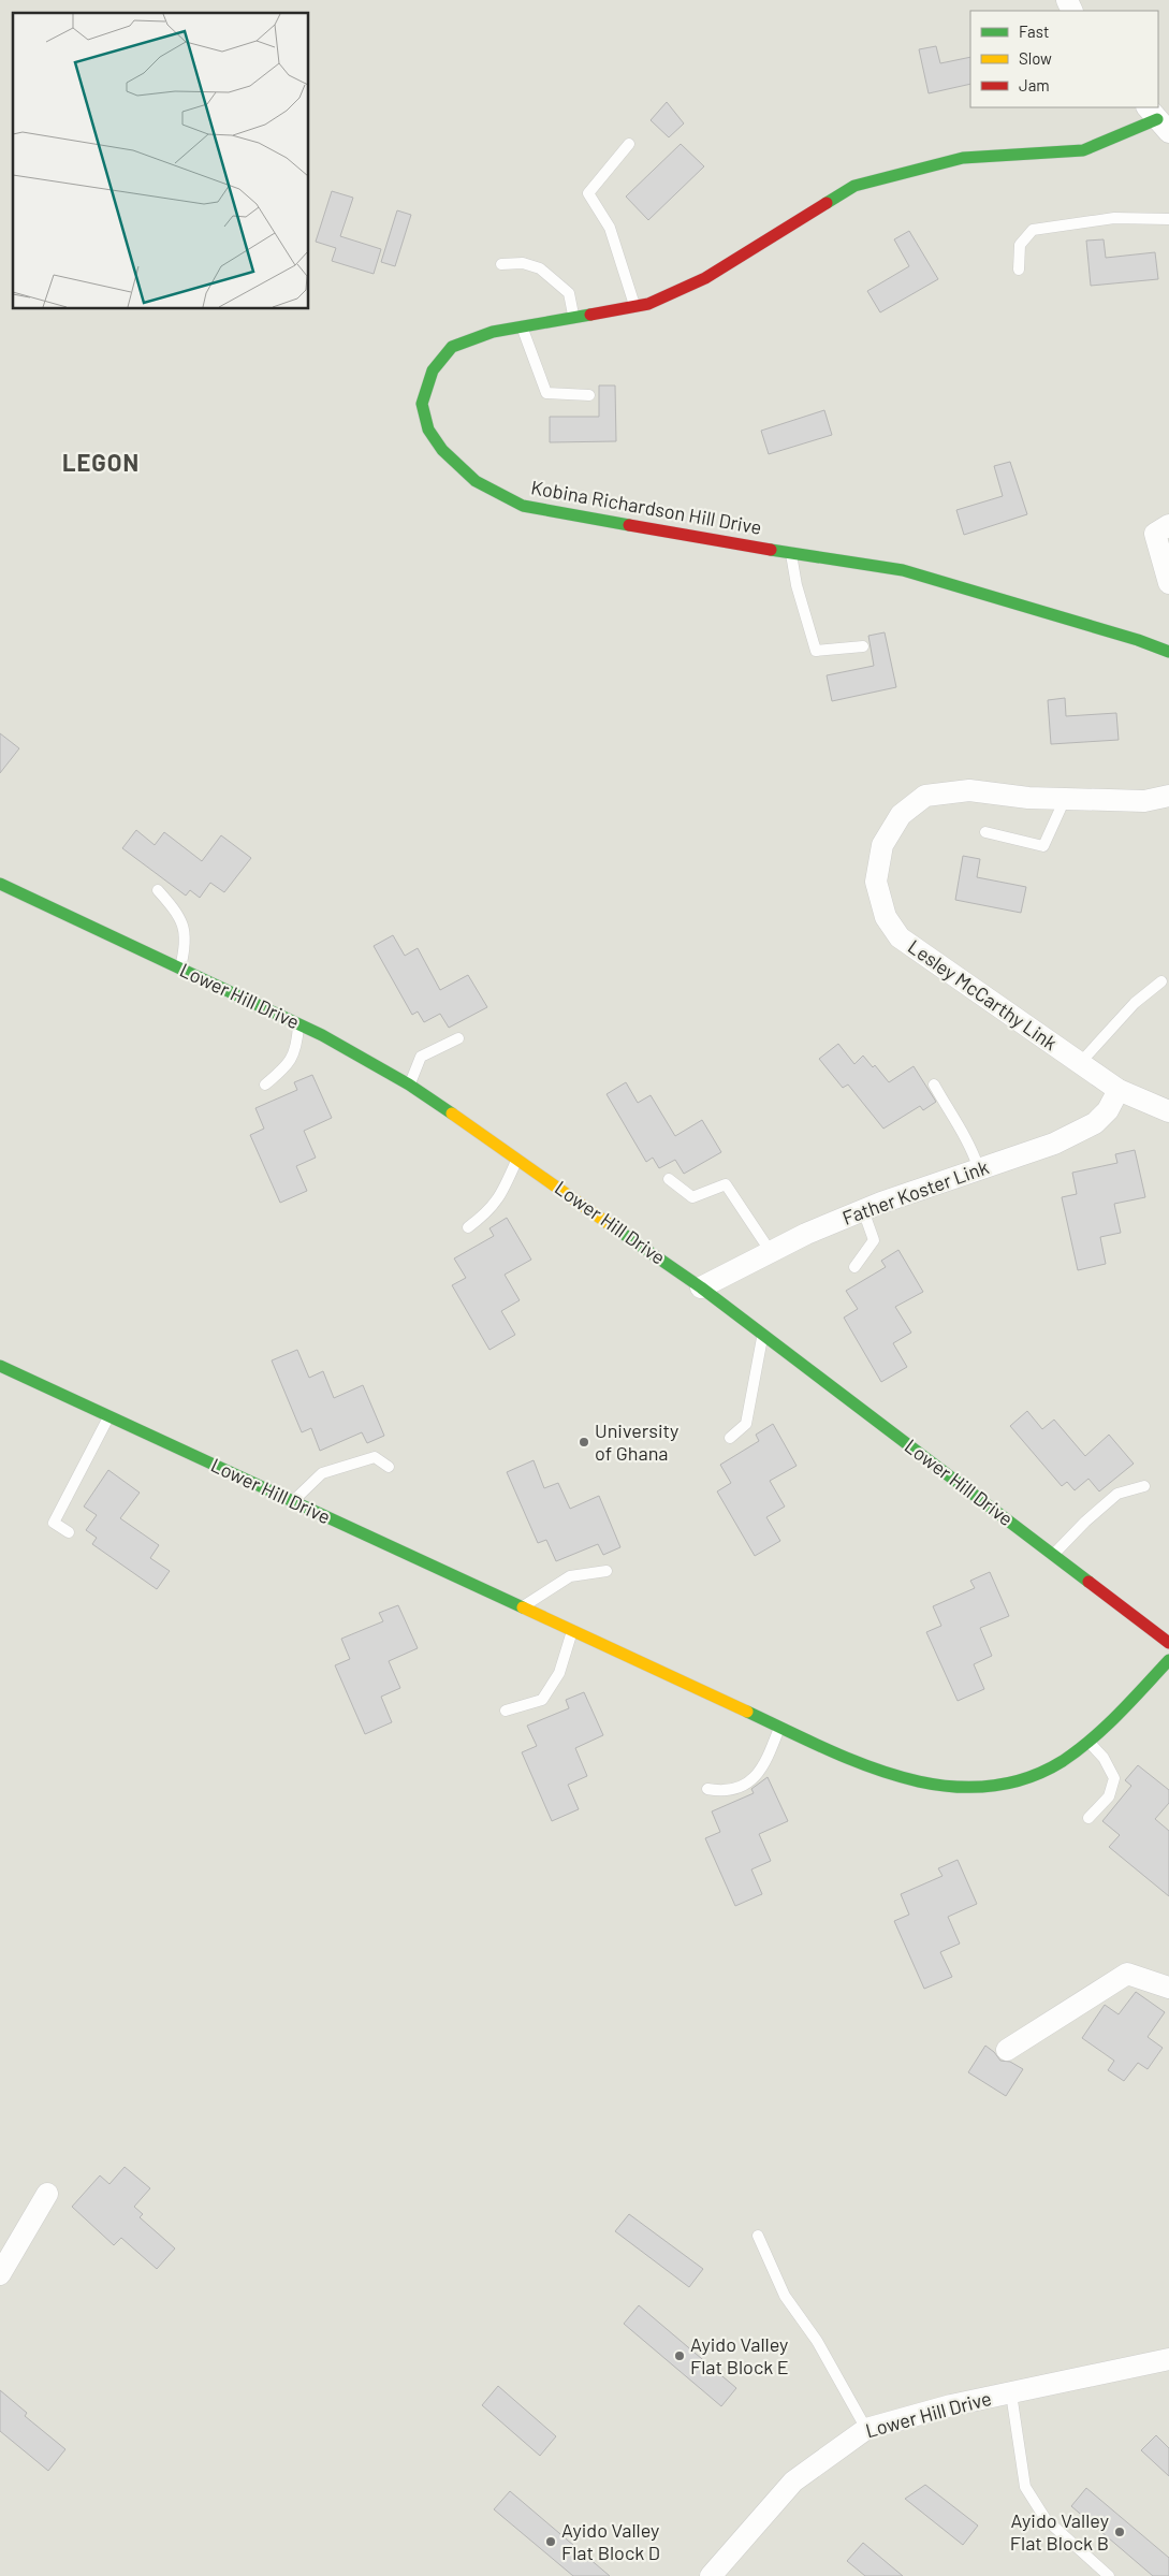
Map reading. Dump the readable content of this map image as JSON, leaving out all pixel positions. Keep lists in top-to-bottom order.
{
  "streets": {
    "street": [
      "Kobina Richardson Hill Drive",
      "Lesley McCarthy Link",
      "Lower Hill Drive",
      "Father Koster Link"
    ]
  },
  "crossings": [
    ["Lesley McCarthy Link", "Father Koster Link"],
    ["Lower Hill Drive", "Father Koster Link"]
  ],
  "districts": ["LEGON"],
  "places": [
    "University of Ghana",
    "Ayido Valley Flat Block E",
    "Ayido Valley Flat Block B",
    "Ayido Valley Flat Block D"
  ],
  "legend": ["Fast", "Slow", "Jam"]
}
